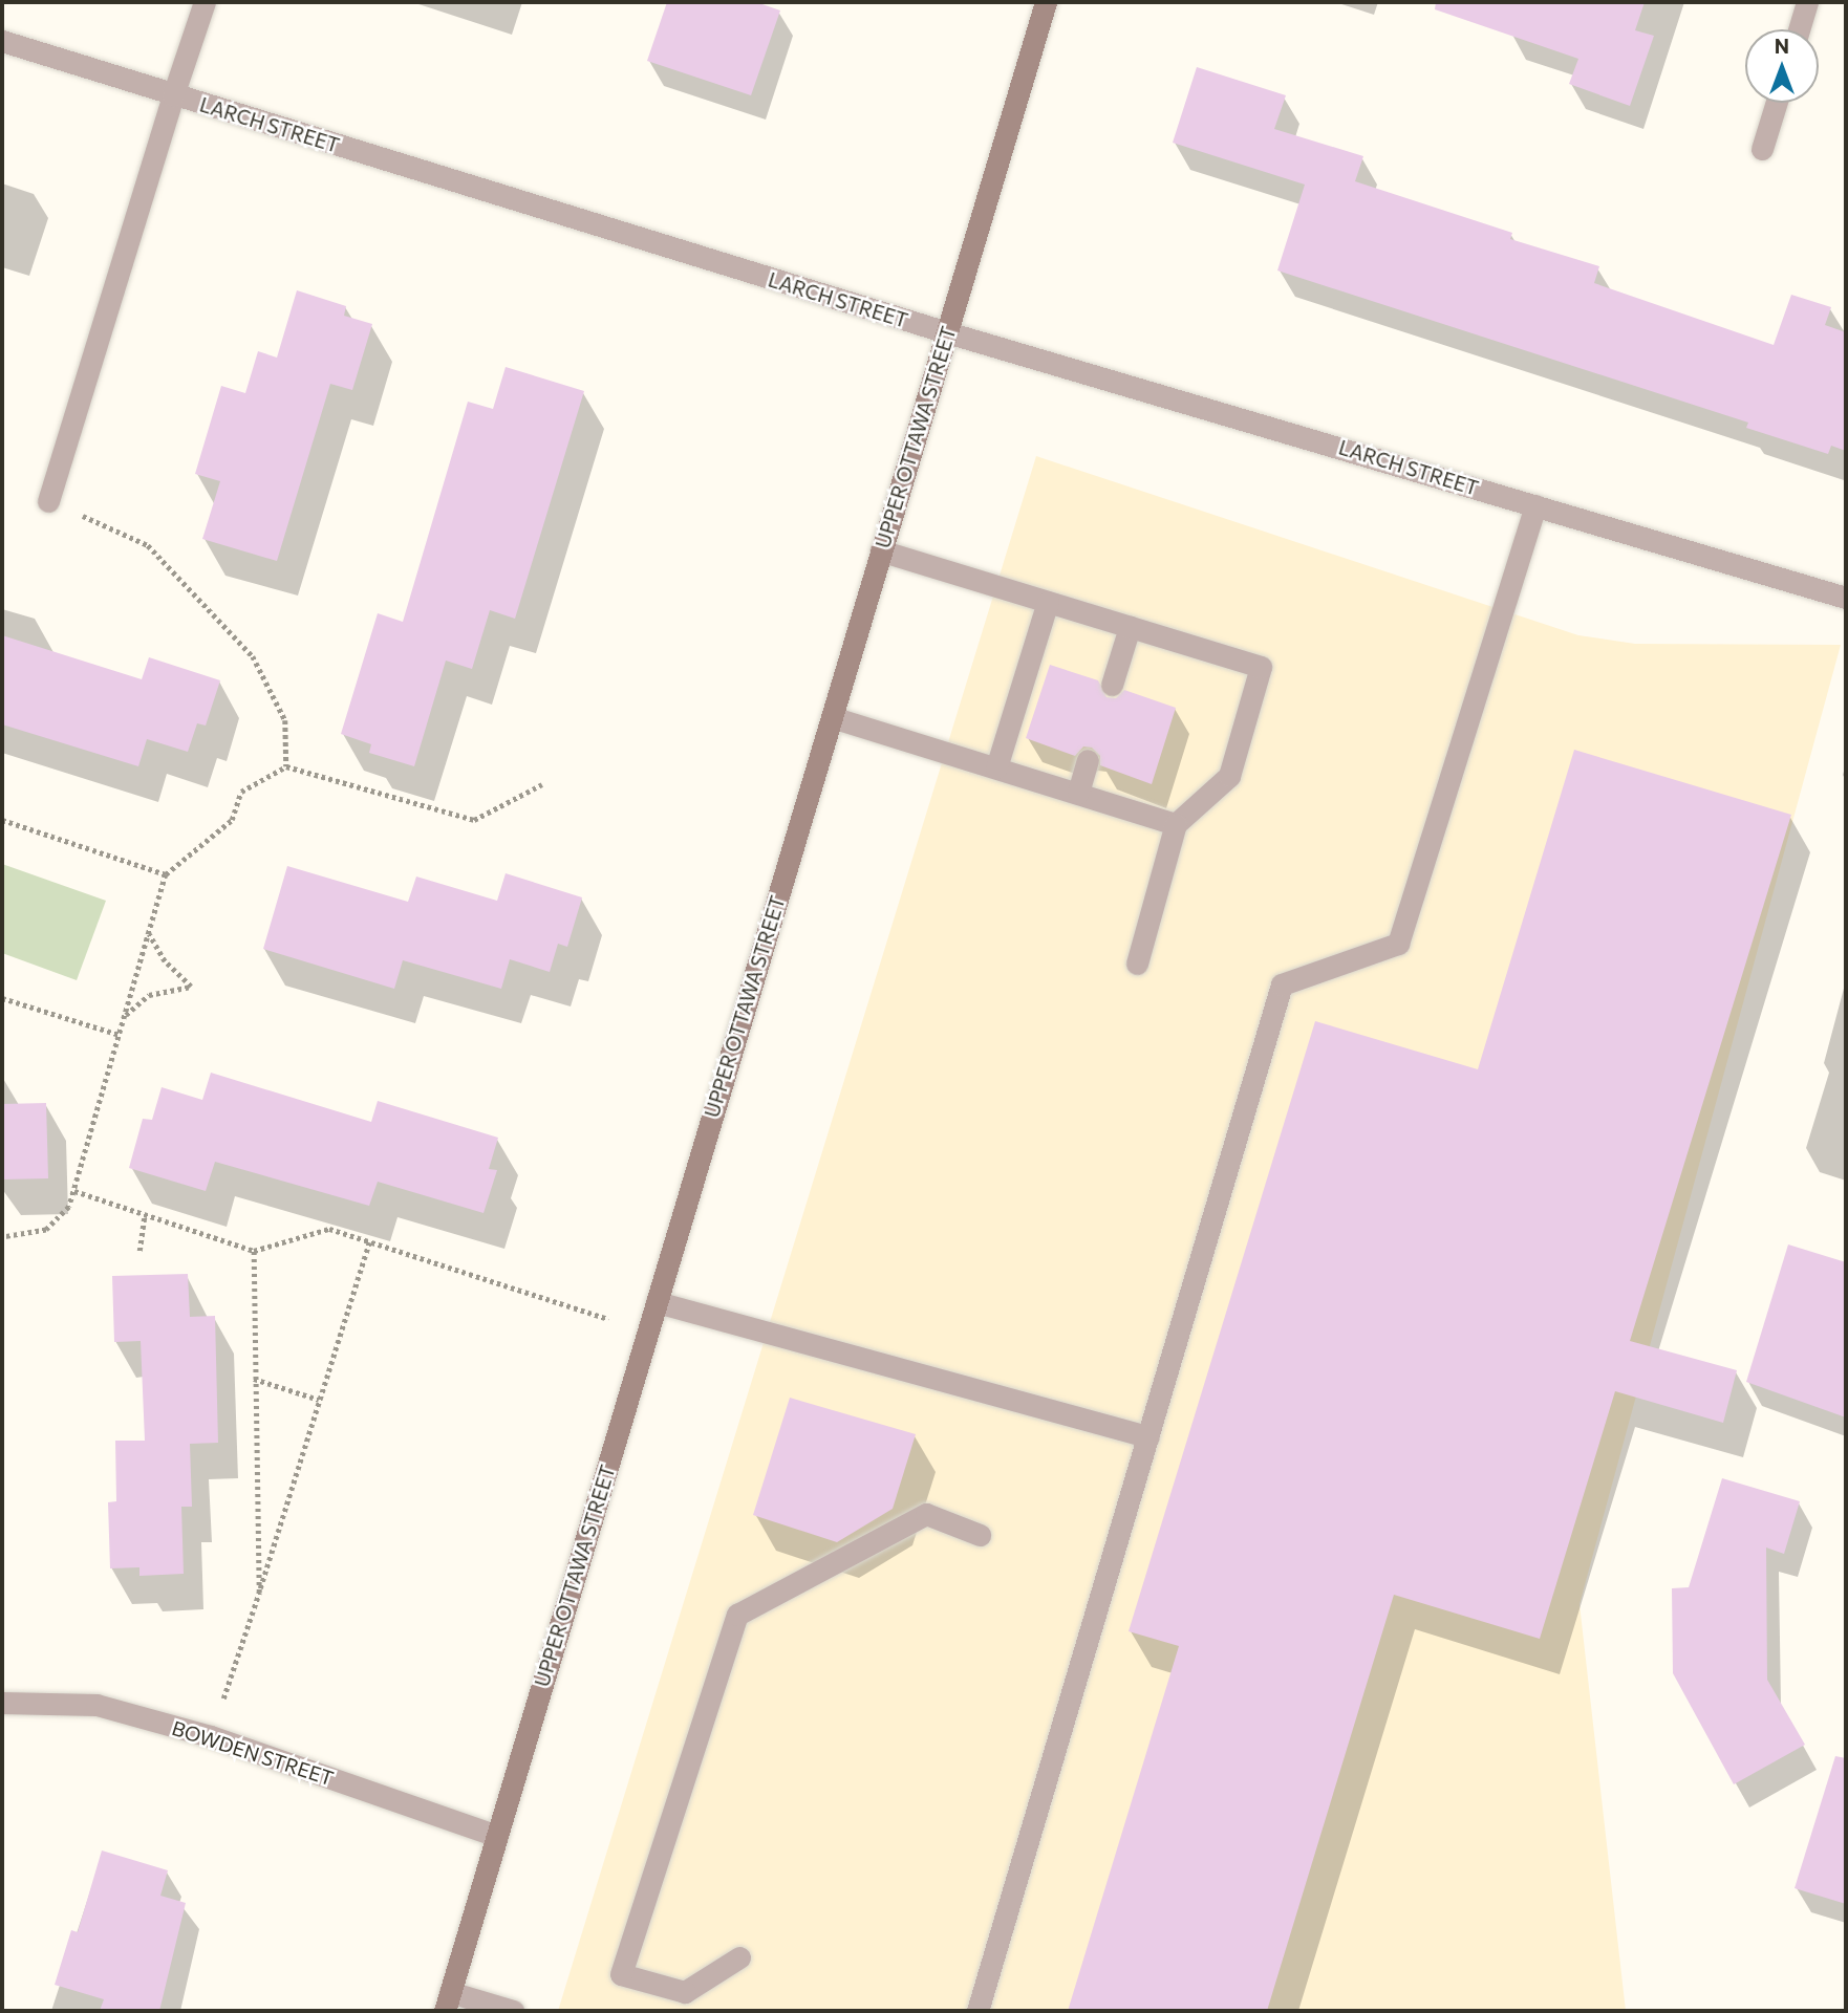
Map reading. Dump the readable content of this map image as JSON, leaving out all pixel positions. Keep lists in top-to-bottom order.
{
  "streets": {
    "main road": ["UPPER OTTAWA STREET"],
    "street": ["LARCH STREET", "BOWDEN STREET"]
  },
  "crossings": [
    ["LARCH STREET", "UPPER OTTAWA STREET"],
    ["UPPER OTTAWA STREET", "BOWDEN STREET"]
  ],
  "north": "top"
}
